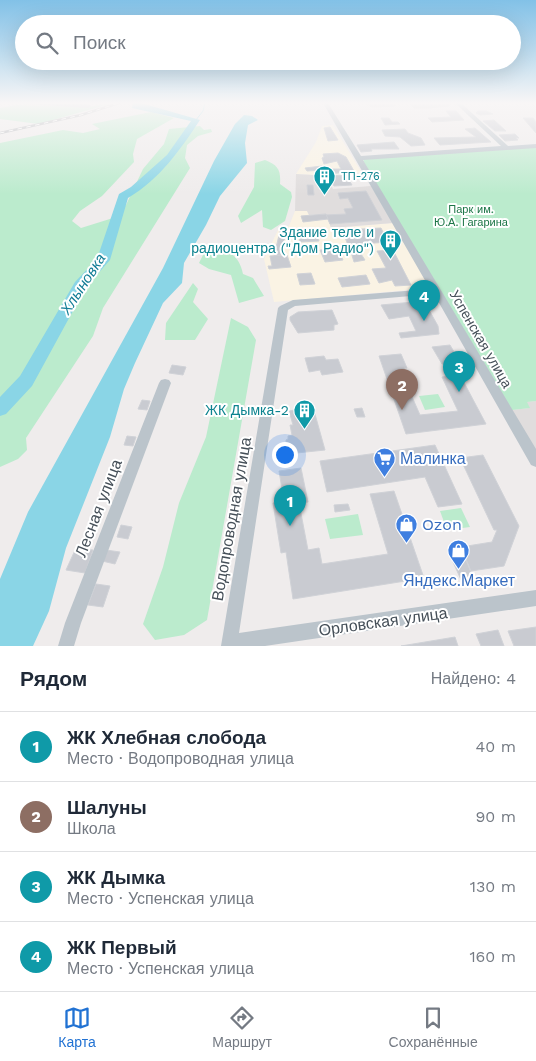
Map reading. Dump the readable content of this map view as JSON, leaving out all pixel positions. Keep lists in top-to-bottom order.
{
  "streets": {
    "street": [
      "Успенская улица",
      "Лесная улица",
      "Водопроводная улица",
      "Орловская улица"
    ]
  },
  "crossings": [
    ["Успенская улица", "Водопроводная улица"],
    ["Водопроводная улица", "Орловская улица"]
  ],
  "water": ["Хлыновка"],
  "parks": ["Парк им. Ю.А. Гагарина"],
  "places": {
    "building": ["ТП-276", "Здание теле и радиоцентра (\"Дом Радио\")", "ЖК Дымка-2"],
    "supermarket": ["Малинка"],
    "shop": ["Ozon", "Яндекс.Маркет"]
  },
  "page": {
    "search": "Поиск",
    "pins": [
      "4",
      "3",
      "2",
      "1"
    ],
    "heading": ["Рядом", "Найдено: 4"],
    "list": [
      {
        "mark": "1",
        "name": "ЖК Хлебная слобода",
        "note": "Место · Водопроводная улица",
        "value": "40 m"
      },
      {
        "mark": "2",
        "name": "Шалуны",
        "note": "Школа",
        "value": "90 m"
      },
      {
        "mark": "3",
        "name": "ЖК Дымка",
        "note": "Место · Успенская улица",
        "value": "130 m"
      },
      {
        "mark": "4",
        "name": "ЖК Первый",
        "note": "Место · Успенская улица",
        "value": "160 m"
      }
    ],
    "nav": ["Карта", "Маршрут", "Сохранённые"]
  }
}
